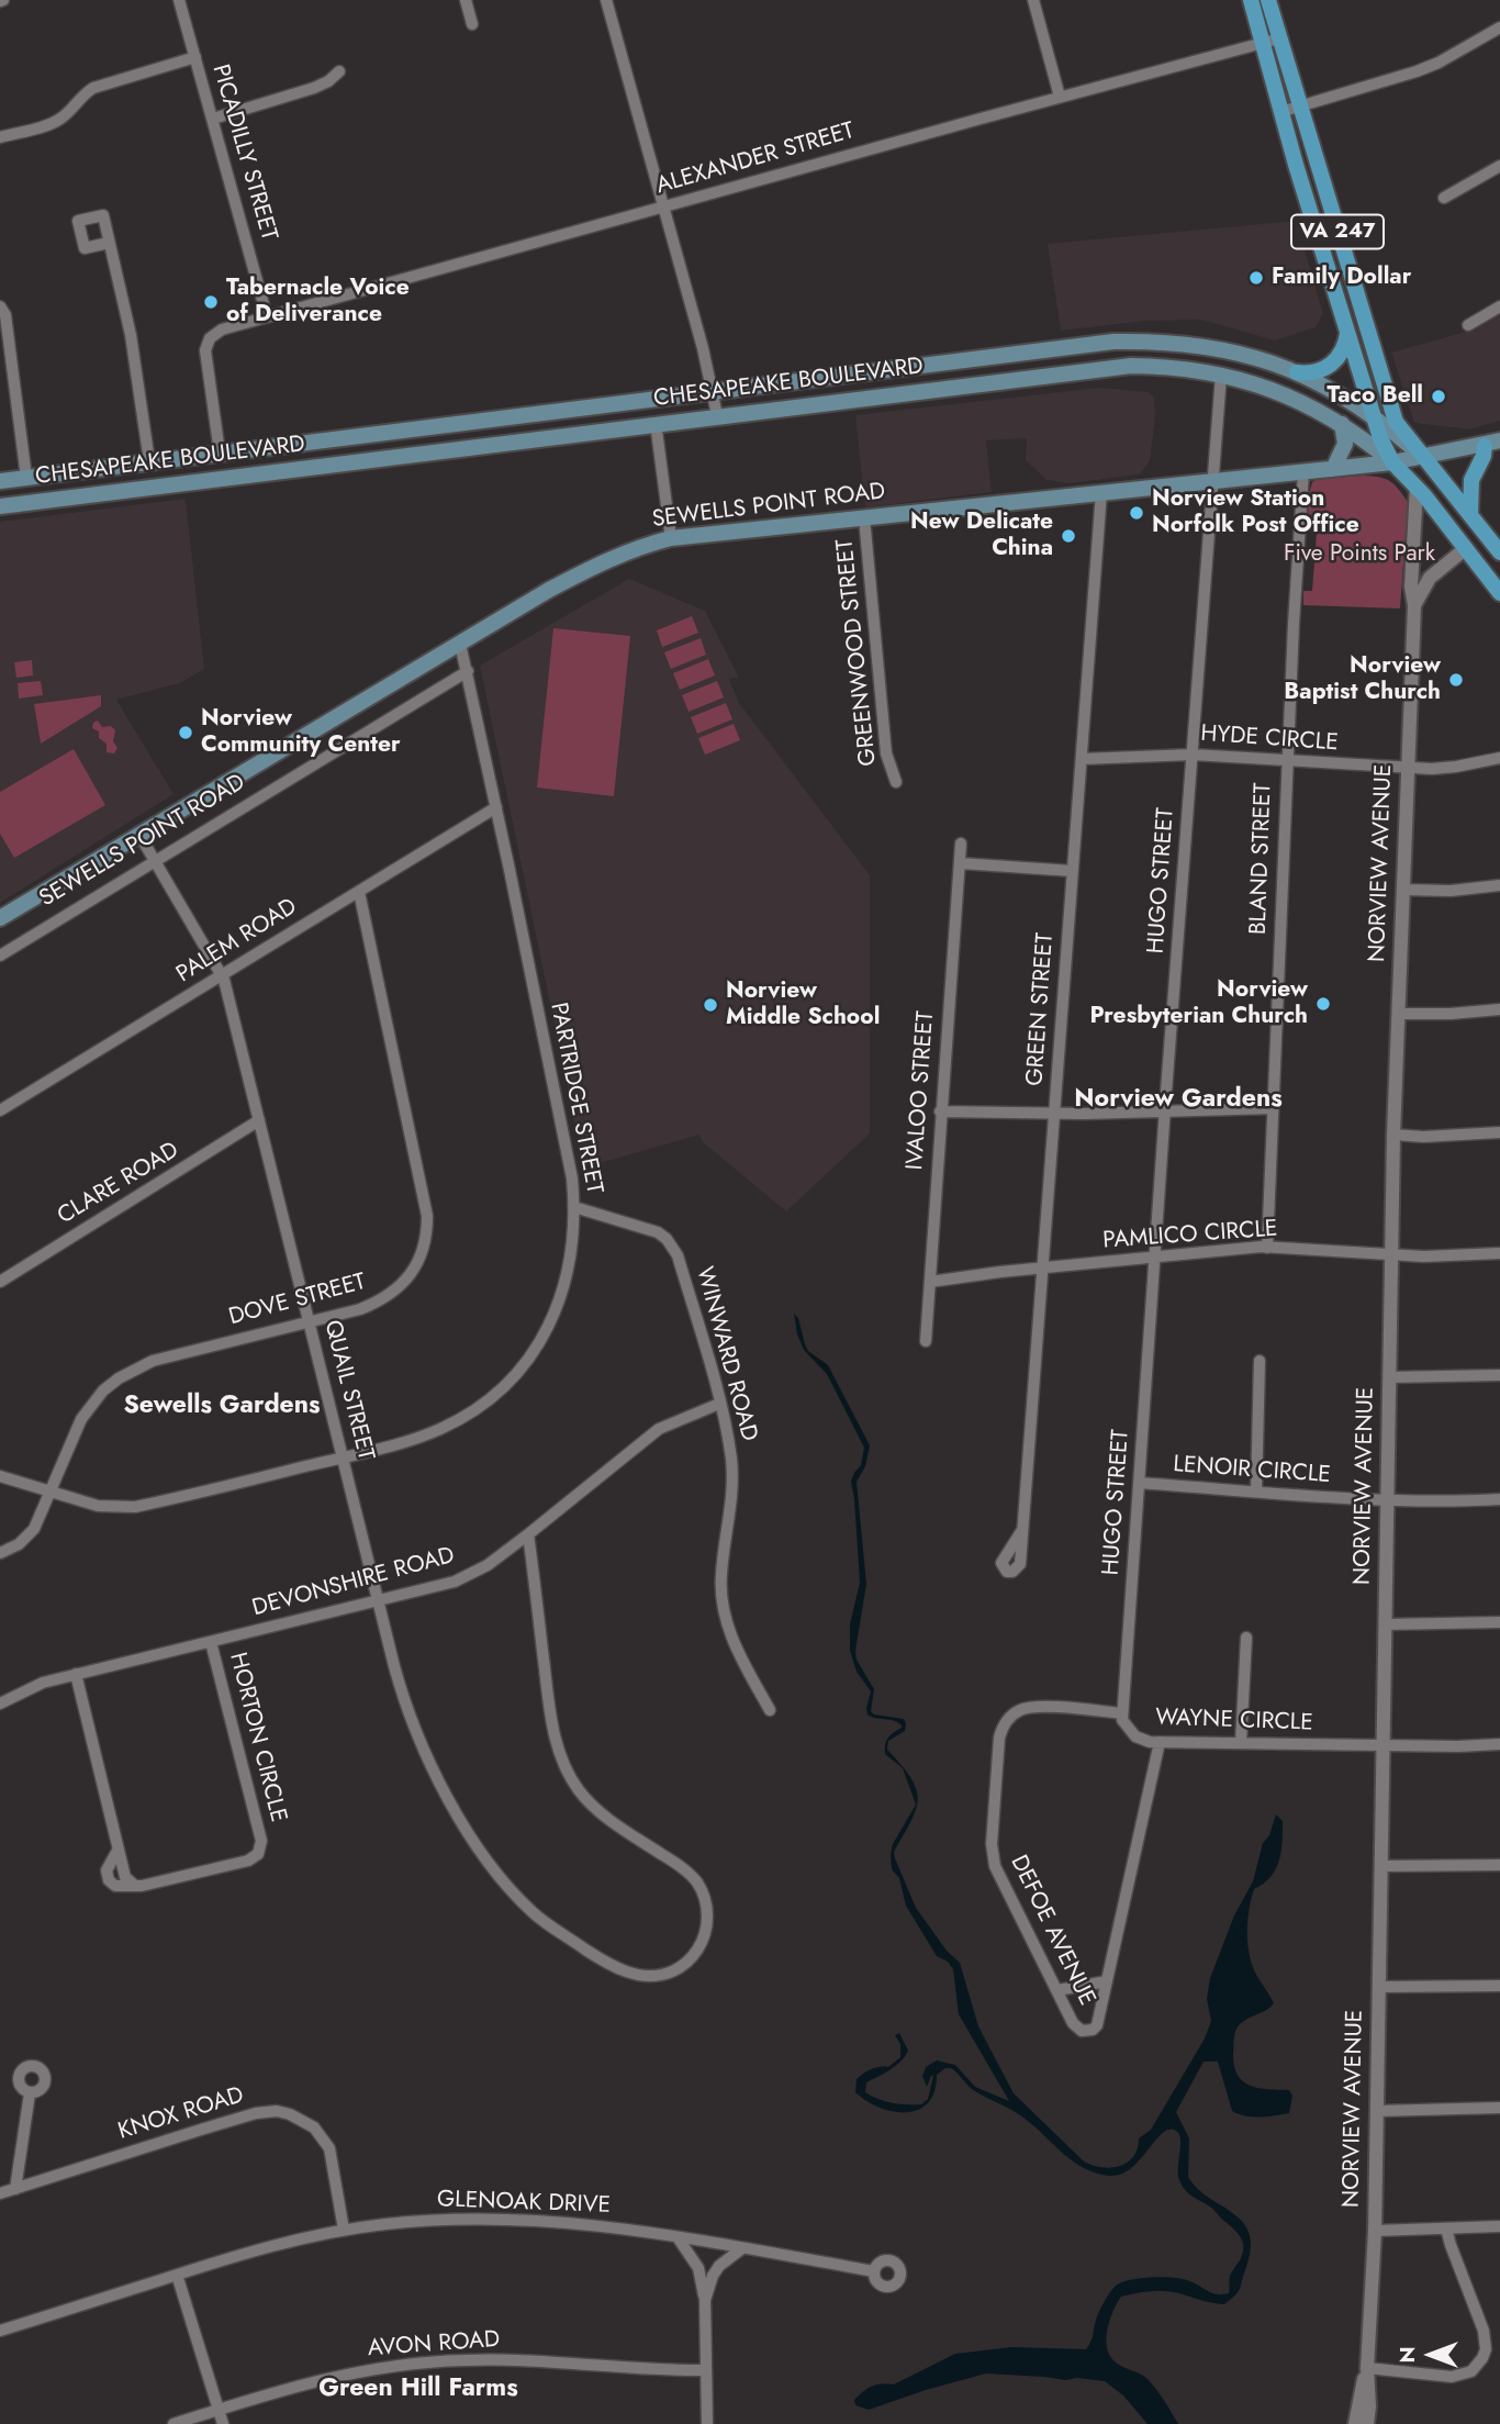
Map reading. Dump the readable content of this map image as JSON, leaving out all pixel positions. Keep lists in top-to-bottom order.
{
  "streets": {
    "main road": ["VA 247", "CHESAPEAKE BOULEVARD", "SEWELLS POINT ROAD"],
    "street": [
      "PICADILLY STREET",
      "ALEXANDER STREET",
      "GREENWOOD STREET",
      "HYDE CIRCLE",
      "BLAND STREET",
      "NORVIEW AVENUE",
      "HUGO STREET",
      "PALEM ROAD",
      "GREEN STREET",
      "IVALOO STREET",
      "PARTRIDGE STREET",
      "CLARE ROAD",
      "PAMLICO CIRCLE",
      "DOVE STREET",
      "WINWARD ROAD",
      "QUAIL STREET",
      "LENOIR CIRCLE",
      "DEVONSHIRE ROAD",
      "WAYNE CIRCLE",
      "HORTON CIRCLE",
      "DEFOE AVENUE",
      "KNOX ROAD",
      "GLENOAK DRIVE",
      "AVON ROAD"
    ]
  },
  "crossings": [
    ["PICADILLY STREET", "ALEXANDER STREET"],
    ["ALEXANDER STREET", "VA 247"],
    ["ALEXANDER STREET", "CHESAPEAKE BOULEVARD"],
    ["VA 247", "CHESAPEAKE BOULEVARD"],
    ["VA 247", "SEWELLS POINT ROAD"],
    ["CHESAPEAKE BOULEVARD", "SEWELLS POINT ROAD"],
    ["CHESAPEAKE BOULEVARD", "NORVIEW AVENUE"],
    ["CHESAPEAKE BOULEVARD", "HUGO STREET"],
    ["SEWELLS POINT ROAD", "GREENWOOD STREET"],
    ["SEWELLS POINT ROAD", "BLAND STREET"],
    ["SEWELLS POINT ROAD", "HUGO STREET"],
    ["SEWELLS POINT ROAD", "GREEN STREET"],
    ["SEWELLS POINT ROAD", "PARTRIDGE STREET"],
    ["SEWELLS POINT ROAD", "QUAIL STREET"],
    ["HYDE CIRCLE", "BLAND STREET"],
    ["HYDE CIRCLE", "NORVIEW AVENUE"],
    ["HYDE CIRCLE", "HUGO STREET"],
    ["HYDE CIRCLE", "GREEN STREET"],
    ["BLAND STREET", "PAMLICO CIRCLE"],
    ["NORVIEW AVENUE", "PAMLICO CIRCLE"],
    ["NORVIEW AVENUE", "LENOIR CIRCLE"],
    ["NORVIEW AVENUE", "WAYNE CIRCLE"],
    ["HUGO STREET", "PAMLICO CIRCLE"],
    ["HUGO STREET", "LENOIR CIRCLE"],
    ["HUGO STREET", "WAYNE CIRCLE"],
    ["PALEM ROAD", "PARTRIDGE STREET"],
    ["PALEM ROAD", "DOVE STREET"],
    ["PALEM ROAD", "QUAIL STREET"],
    ["GREEN STREET", "PAMLICO CIRCLE"],
    ["IVALOO STREET", "PAMLICO CIRCLE"],
    ["PARTRIDGE STREET", "DOVE STREET"],
    ["PARTRIDGE STREET", "WINWARD ROAD"],
    ["PARTRIDGE STREET", "QUAIL STREET"],
    ["CLARE ROAD", "QUAIL STREET"],
    ["DOVE STREET", "QUAIL STREET"],
    ["WINWARD ROAD", "DEVONSHIRE ROAD"],
    ["QUAIL STREET", "DEVONSHIRE ROAD"],
    ["DEVONSHIRE ROAD", "HORTON CIRCLE"],
    ["WAYNE CIRCLE", "DEFOE AVENUE"],
    ["KNOX ROAD", "GLENOAK DRIVE"]
  ],
  "districts": ["Norview Gardens", "Sewells Gardens", "Green Hill Farms"],
  "parks": ["Five Points Park"],
  "places": [
    "Family Dollar",
    "Tabernacle Voice of Deliverance",
    "Taco Bell",
    "Norview Station Norfolk Post Office",
    "New Delicate China",
    "Norview Baptist Church",
    "Norview Community Center",
    "Norview Presbyterian Church",
    "Norview Middle School"
  ],
  "north": "left"
}
